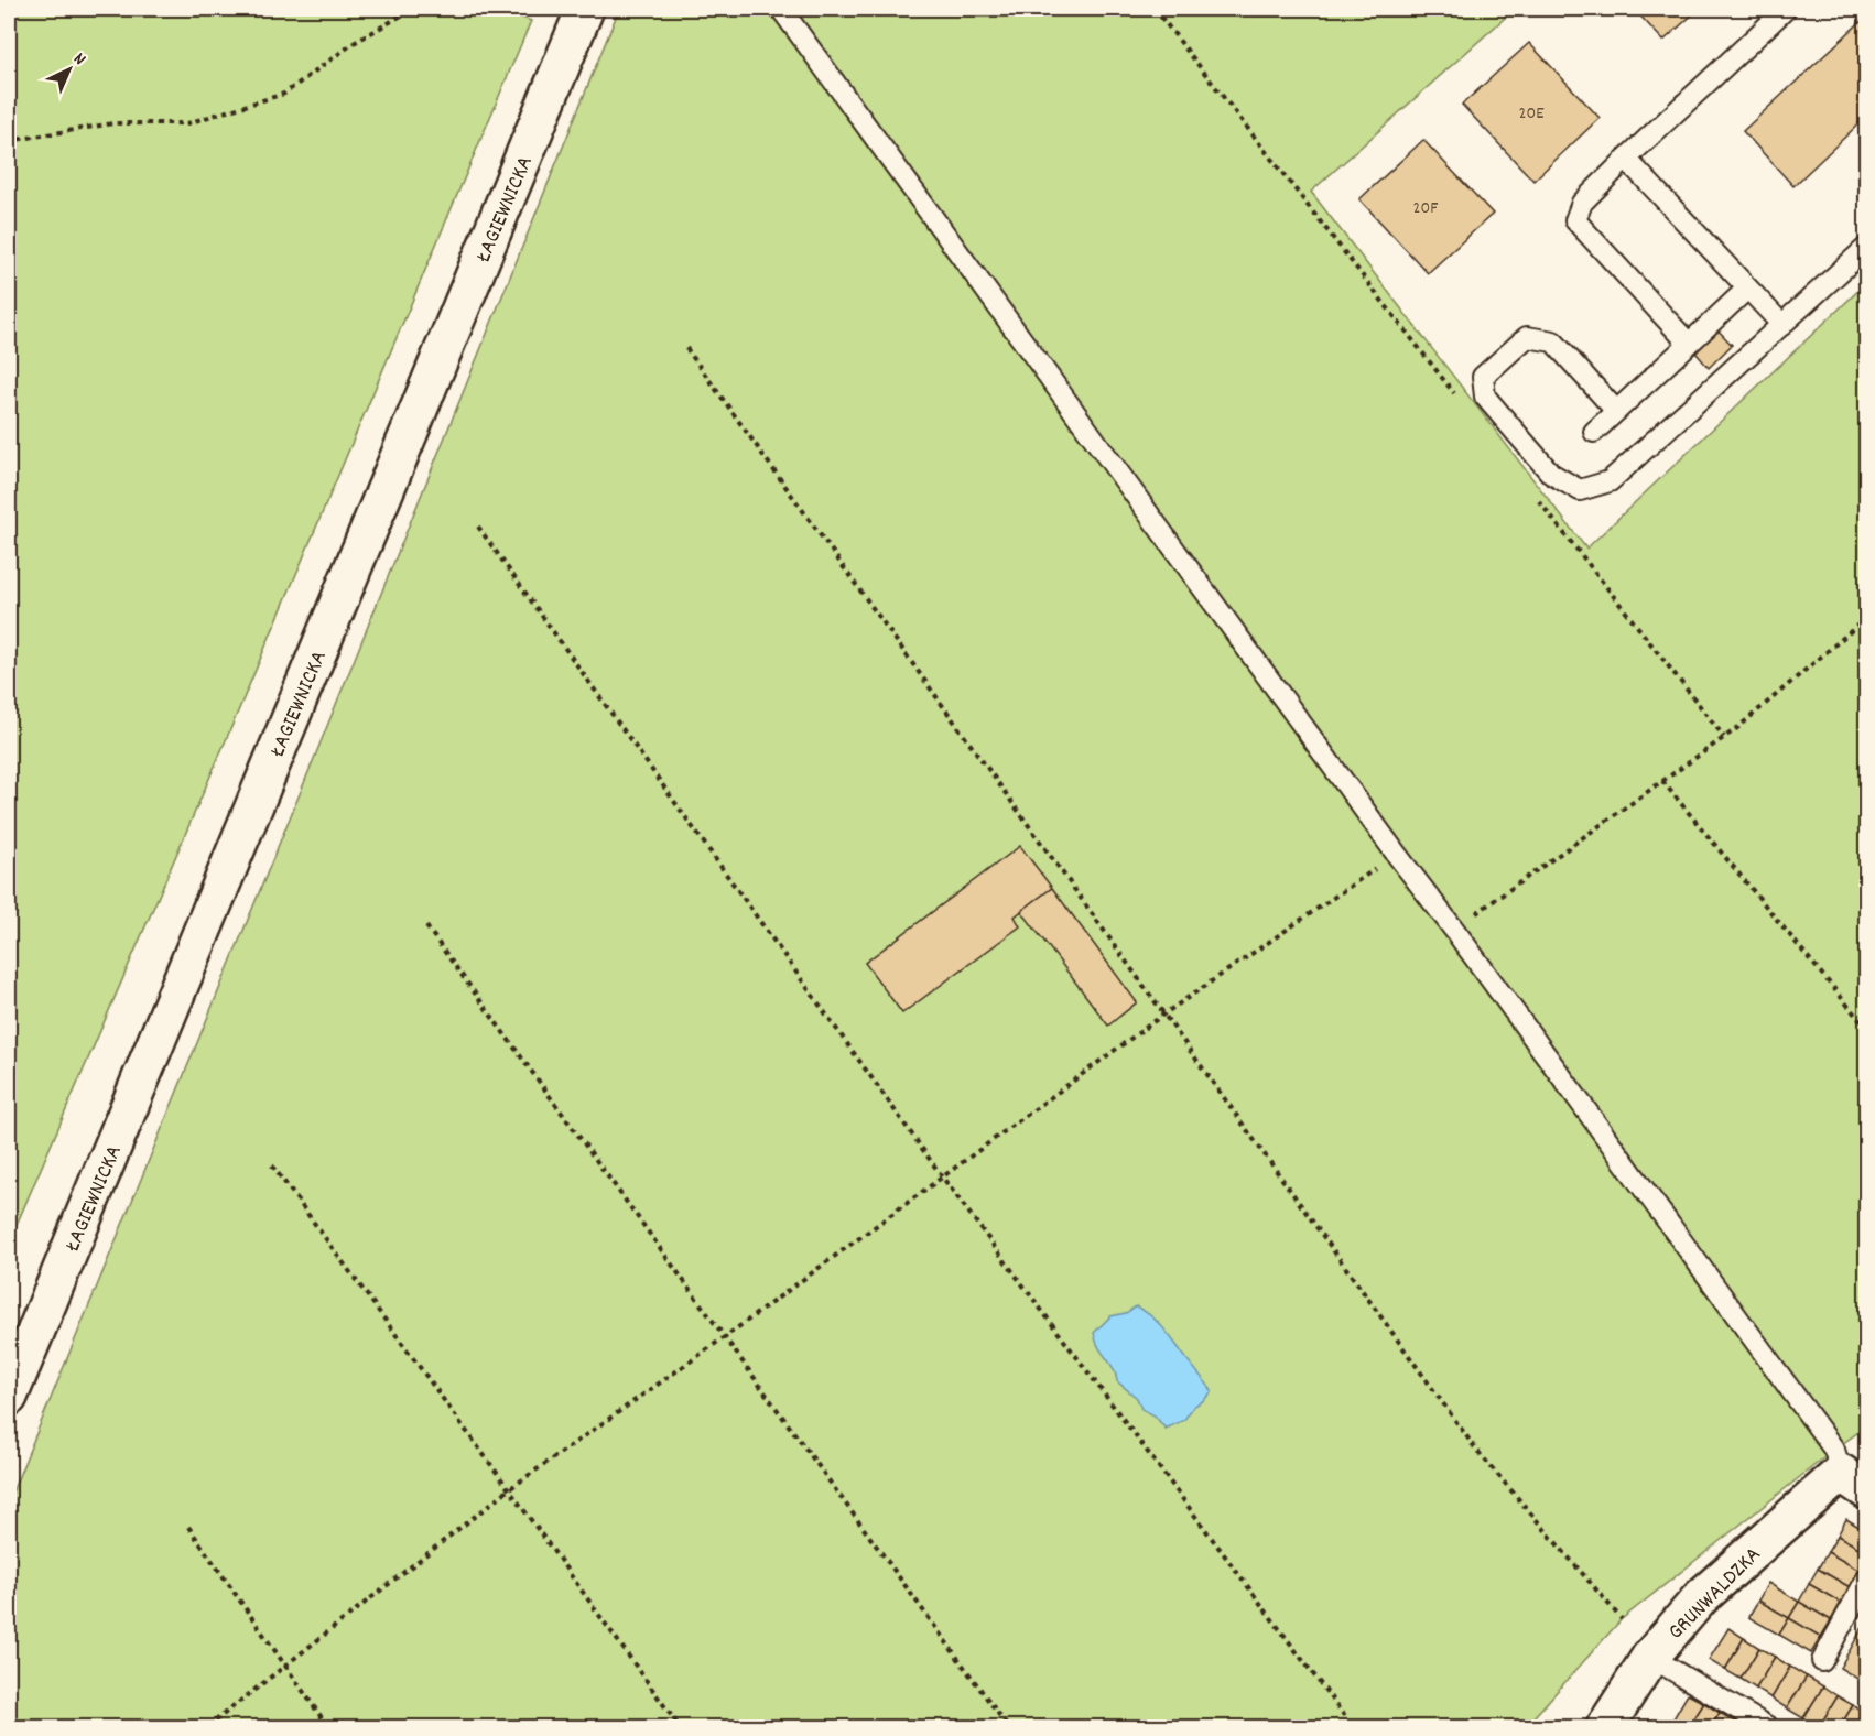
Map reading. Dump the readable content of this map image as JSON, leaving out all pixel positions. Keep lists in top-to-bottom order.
{
  "streets": {
    "street": ["ŁAGIEWNICKA", "GRUNWALDZKA"]
  },
  "house_numbers": ["20E", "20F"],
  "north": "top right"
}
